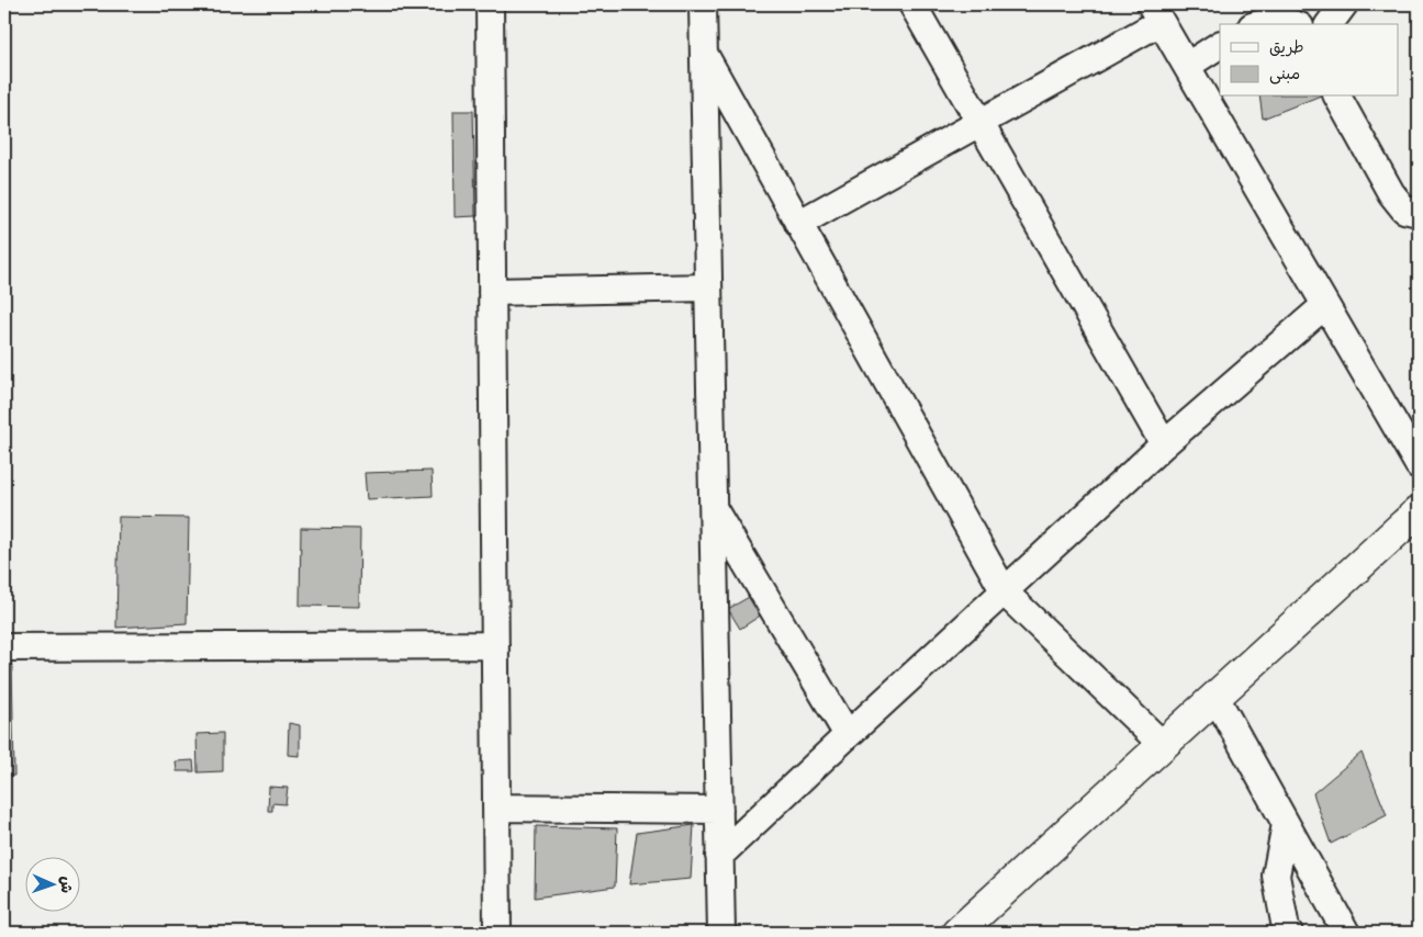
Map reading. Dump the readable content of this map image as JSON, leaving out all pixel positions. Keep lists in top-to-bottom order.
{
  "legend": ["طريق", "مبنى"],
  "north": "right"
}
